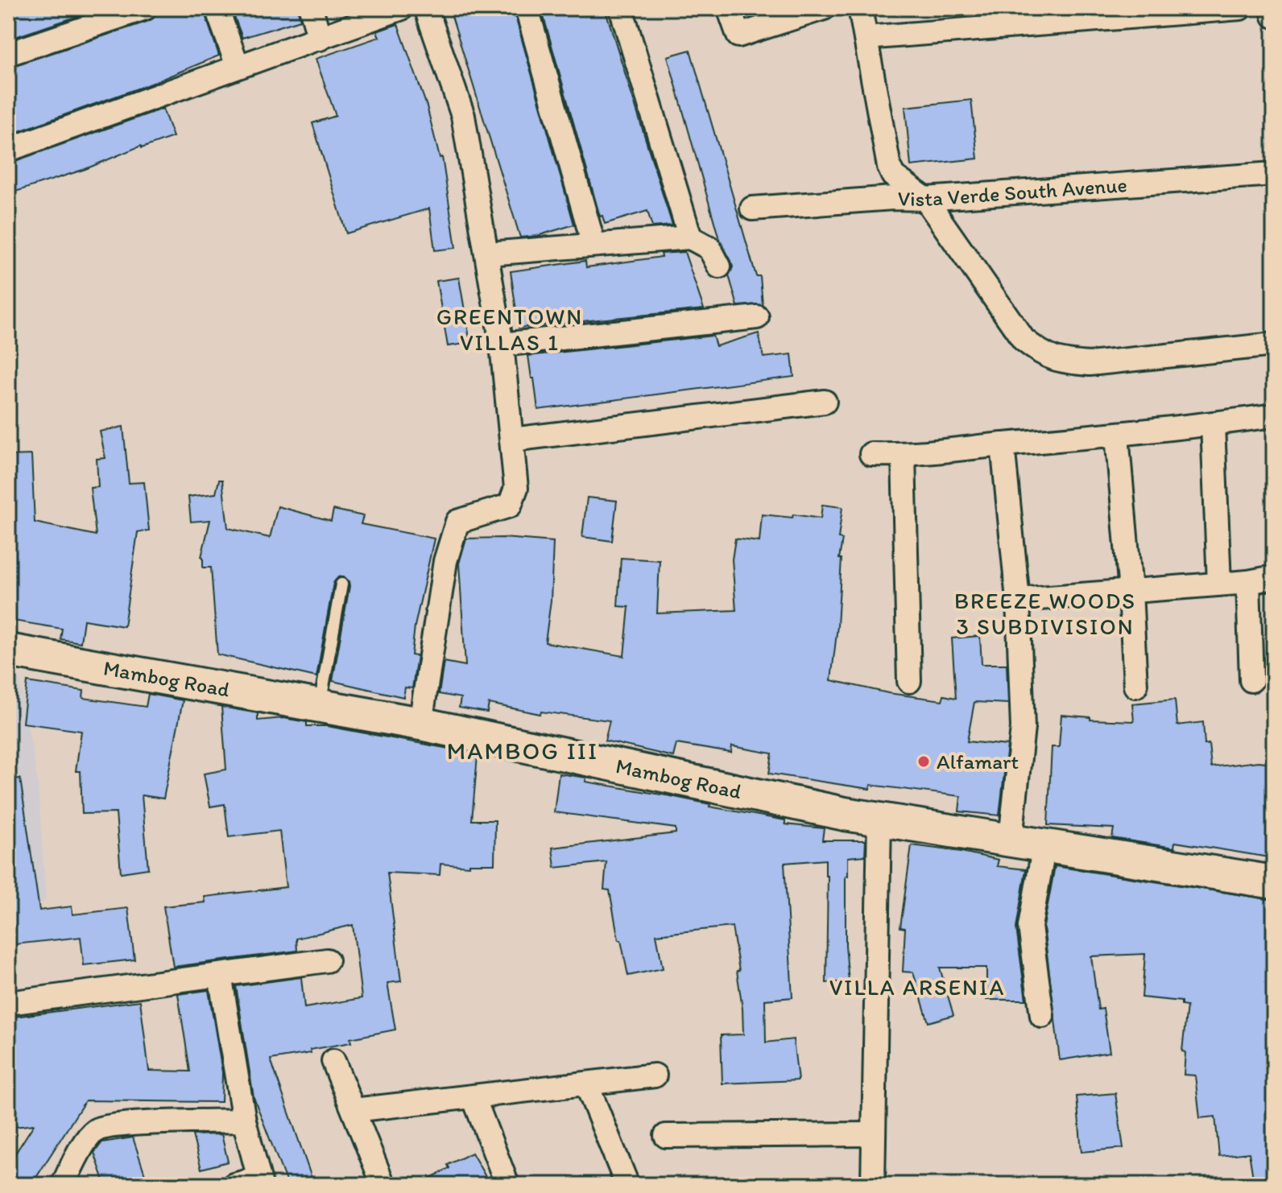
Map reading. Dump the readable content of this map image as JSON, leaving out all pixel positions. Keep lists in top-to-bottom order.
{
  "streets": {
    "main road": ["Mambog Road"],
    "street": ["Vista Verde South Avenue"]
  },
  "districts": [
    "GREENTOWN VILLAS 1",
    "BREEZE WOODS 3 SUBDIVISION",
    "MAMBOG III",
    "VILLA ARSENIA"
  ],
  "places": ["Alfamart"]
}
